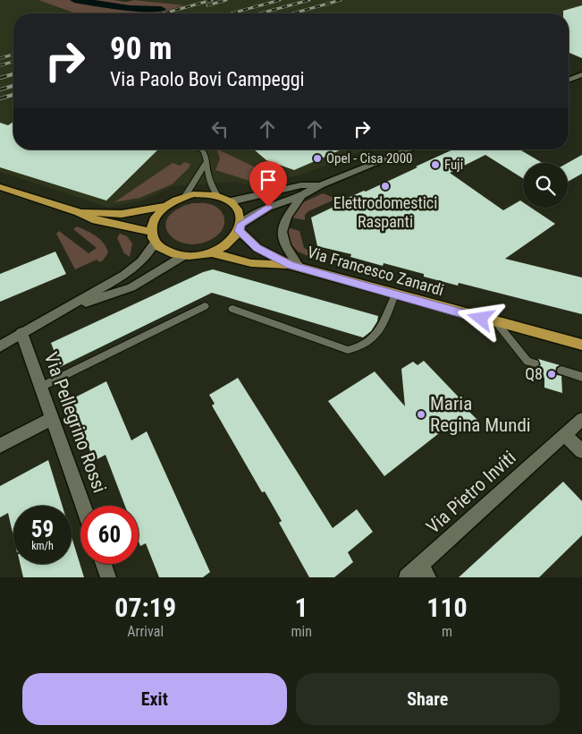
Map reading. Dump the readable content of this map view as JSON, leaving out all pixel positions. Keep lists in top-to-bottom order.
{
  "streets": {
    "main road": ["Via Francesco Zanardi"],
    "street": ["Via Pellegrino Rossi", "Via Pietro Inviti"]
  },
  "places": [
    "Opel - Cisa 2000",
    "Fuji",
    "Elettrodomestici Raspanti",
    "Q8",
    "Maria Regina Mundi"
  ],
  "page": {
    "turn": ["90 m", "Via Paolo Bovi Campeggi"],
    "speed": "59 km/h",
    "limit": "60",
    "eta": [
      "07:19",
      "Arrival",
      "1",
      "min",
      "110",
      "m"
    ],
    "buttons": ["Exit", "Share"]
  }
}
